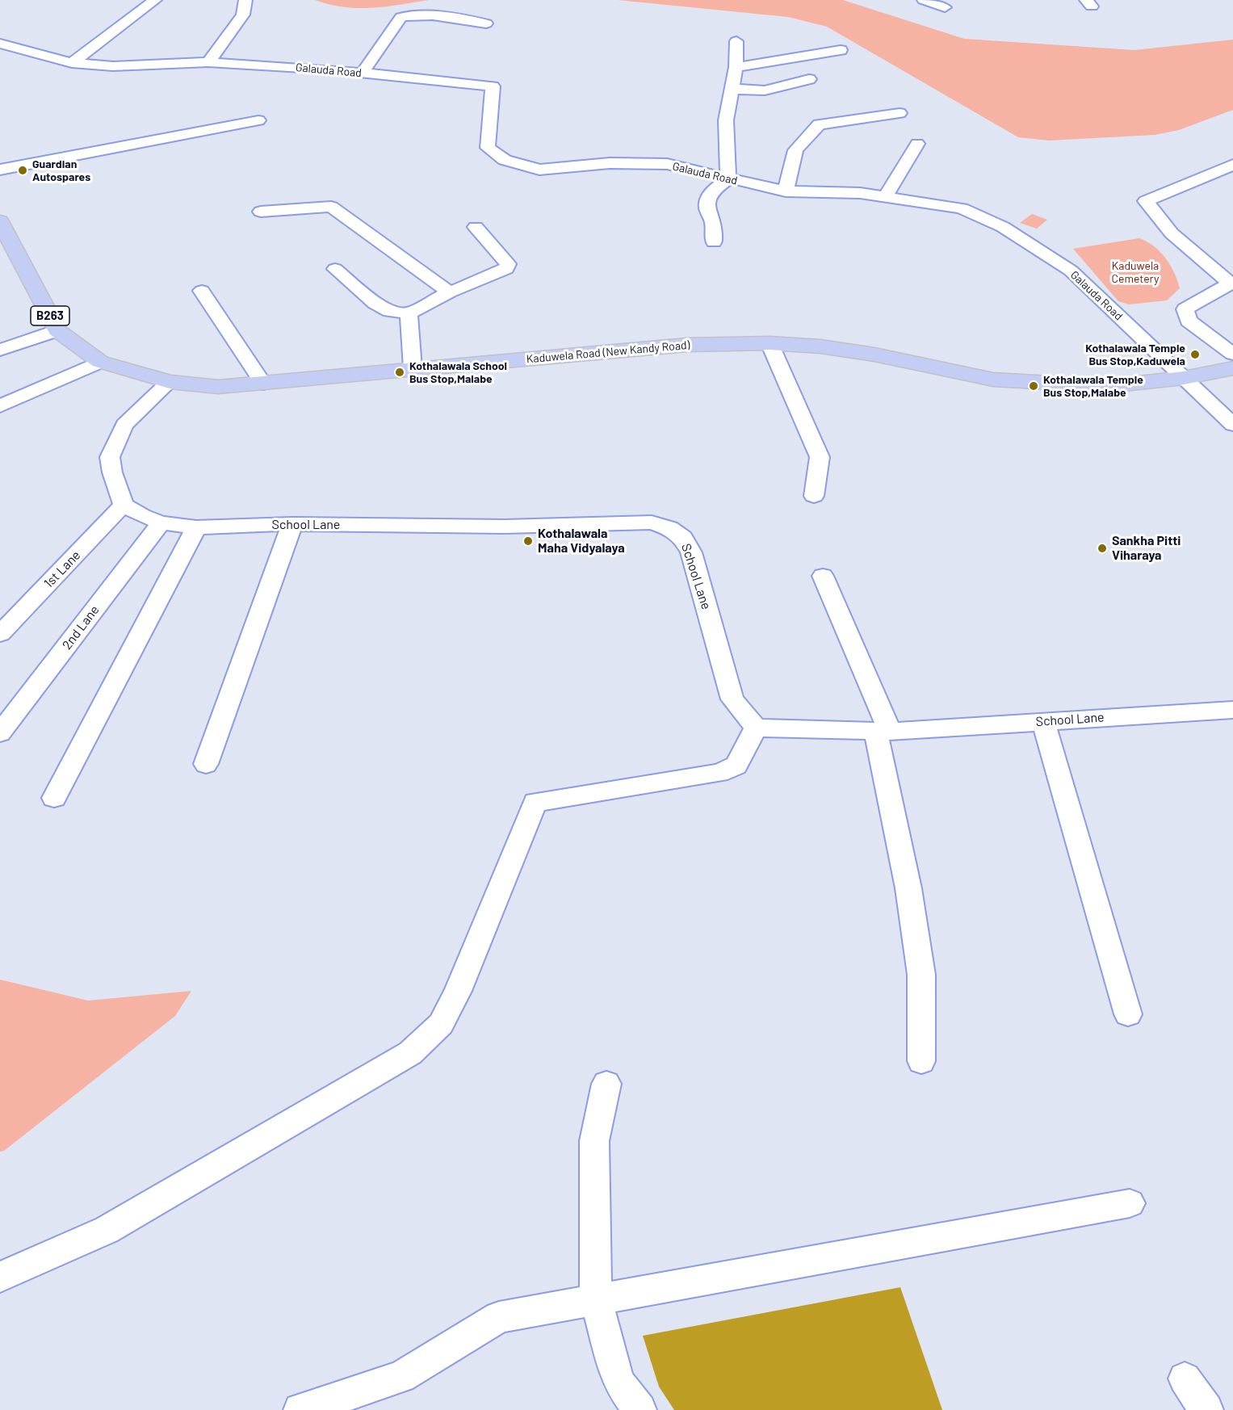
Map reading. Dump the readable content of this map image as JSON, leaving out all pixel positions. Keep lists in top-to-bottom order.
{
  "streets": {
    "main road": ["B263", "Kaduwela Road (New Kandy Road)"],
    "street": [
      "Galauda Road",
      "School Lane",
      "1st Lane",
      "2nd Lane"
    ]
  },
  "crossings": [
    ["Galauda Road", "Kaduwela Road (New Kandy Road)"],
    ["School Lane", "1st Lane"],
    ["School Lane", "2nd Lane"]
  ],
  "parks": ["Kaduwela Cemetery"],
  "places": [
    "Guardian Autospares",
    "Kothalawala Temple Bus Stop,Kaduwela",
    "Kothalawala School Bus Stop,Malabe",
    "Kothalawala Temple Bus Stop,Malabe",
    "Kothalawala Maha Vidyalaya",
    "Sankha Pitti Viharaya"
  ]
}
